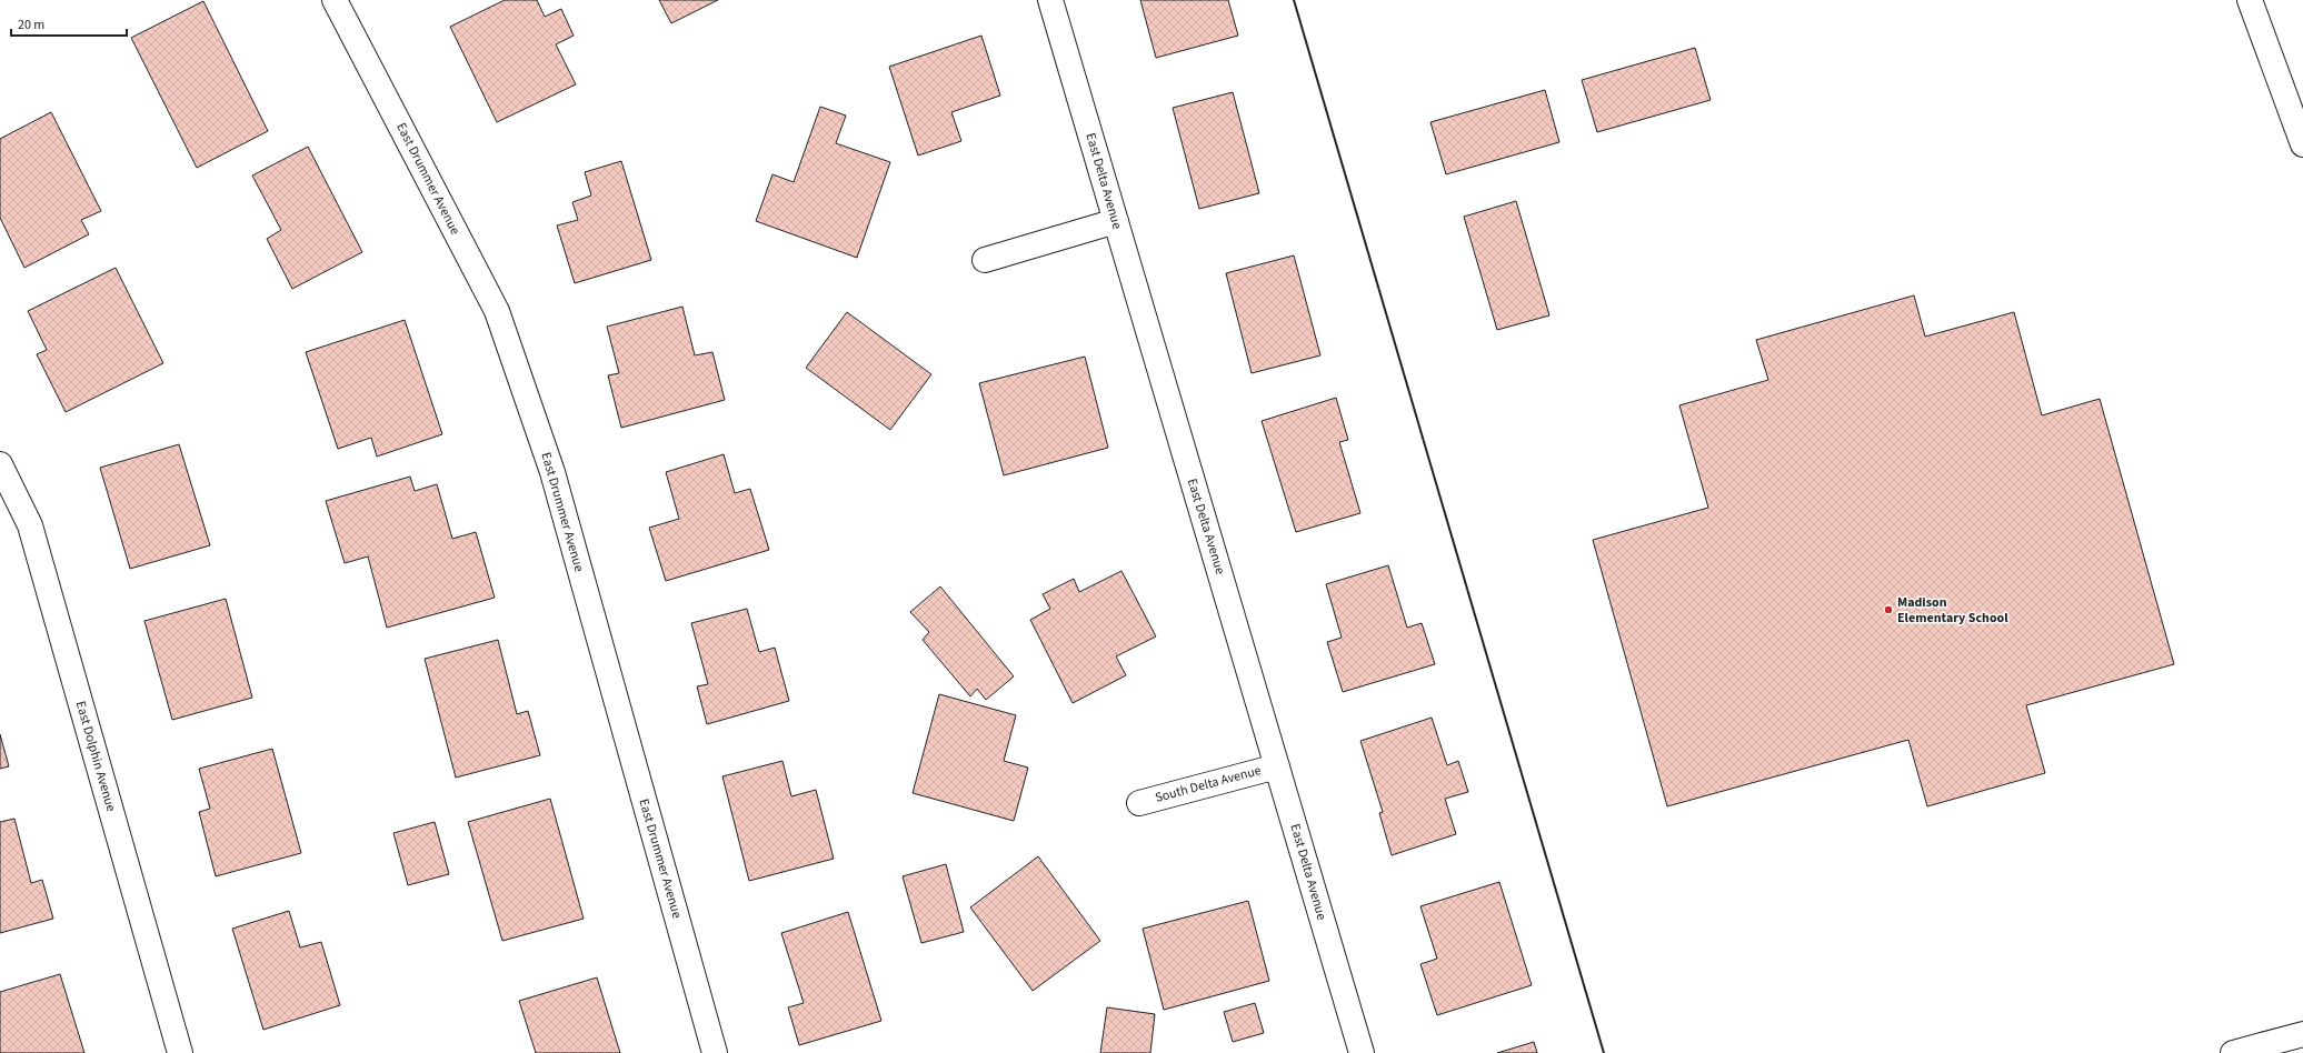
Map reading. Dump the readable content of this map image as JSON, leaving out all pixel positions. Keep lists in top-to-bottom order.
{
  "streets": {
    "street": [
      "East Drummer Avenue",
      "East Delta Avenue",
      "East Dolphin Avenue",
      "South Delta Avenue"
    ]
  },
  "crossings": [
    ["East Delta Avenue", "South Delta Avenue"]
  ],
  "places": ["Madison Elementary School"],
  "scale_bar": "20 m"
}
